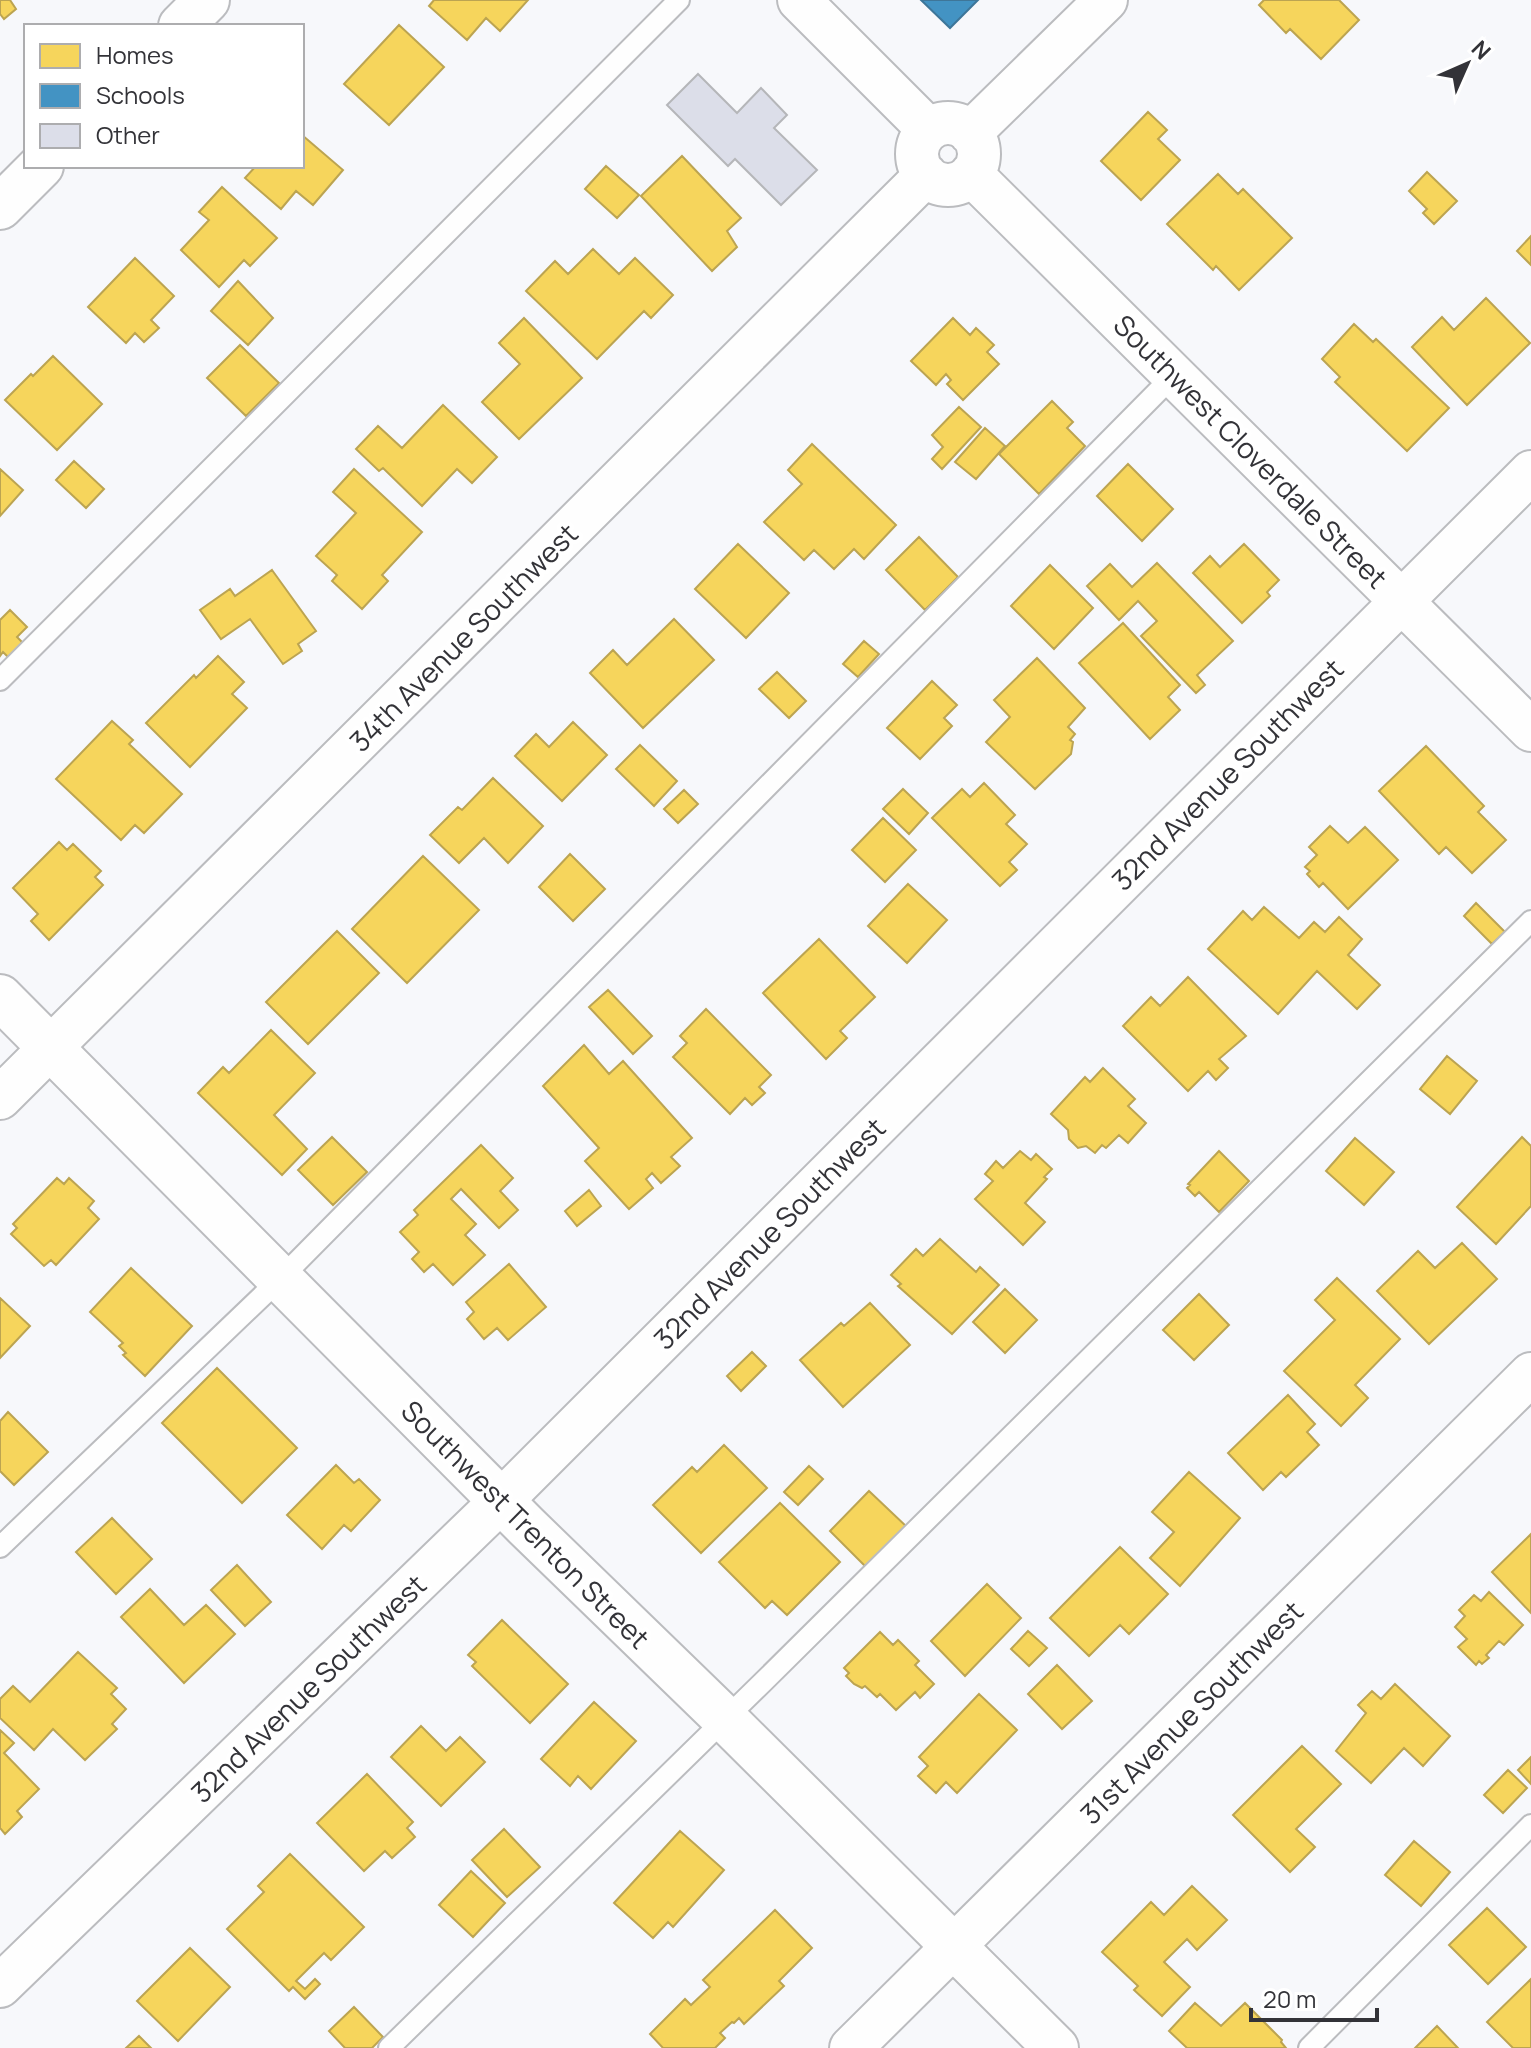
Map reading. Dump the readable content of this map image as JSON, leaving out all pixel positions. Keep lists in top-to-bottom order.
{
  "streets": {
    "street": [
      "Southwest Cloverdale Street",
      "34th Avenue Southwest",
      "32nd Avenue Southwest",
      "Southwest Trenton Street",
      "31st Avenue Southwest"
    ]
  },
  "crossings": [
    ["Southwest Cloverdale Street", "34th Avenue Southwest"],
    ["Southwest Cloverdale Street", "32nd Avenue Southwest"],
    ["34th Avenue Southwest", "Southwest Trenton Street"],
    ["32nd Avenue Southwest", "Southwest Trenton Street"],
    ["Southwest Trenton Street", "31st Avenue Southwest"]
  ],
  "legend": ["Homes", "Schools", "Other"],
  "scale_bar": "20 m",
  "north": "top right"
}
